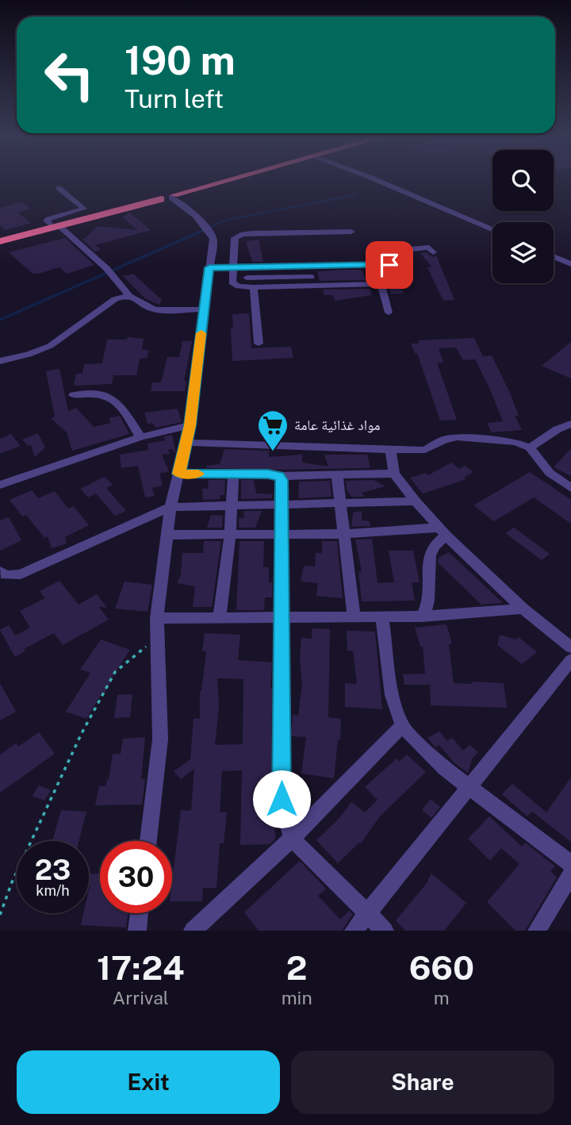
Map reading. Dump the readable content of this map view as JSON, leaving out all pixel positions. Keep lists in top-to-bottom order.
{
  "places": {
    "supermarket": ["مواد غذائية عامة"]
  },
  "page": {
    "turn": ["190 m", "Turn left"],
    "speed": "23 km/h",
    "limit": "30",
    "eta": [
      "17:24",
      "Arrival",
      "2",
      "min",
      "660",
      "m"
    ],
    "buttons": ["Exit", "Share"]
  }
}
